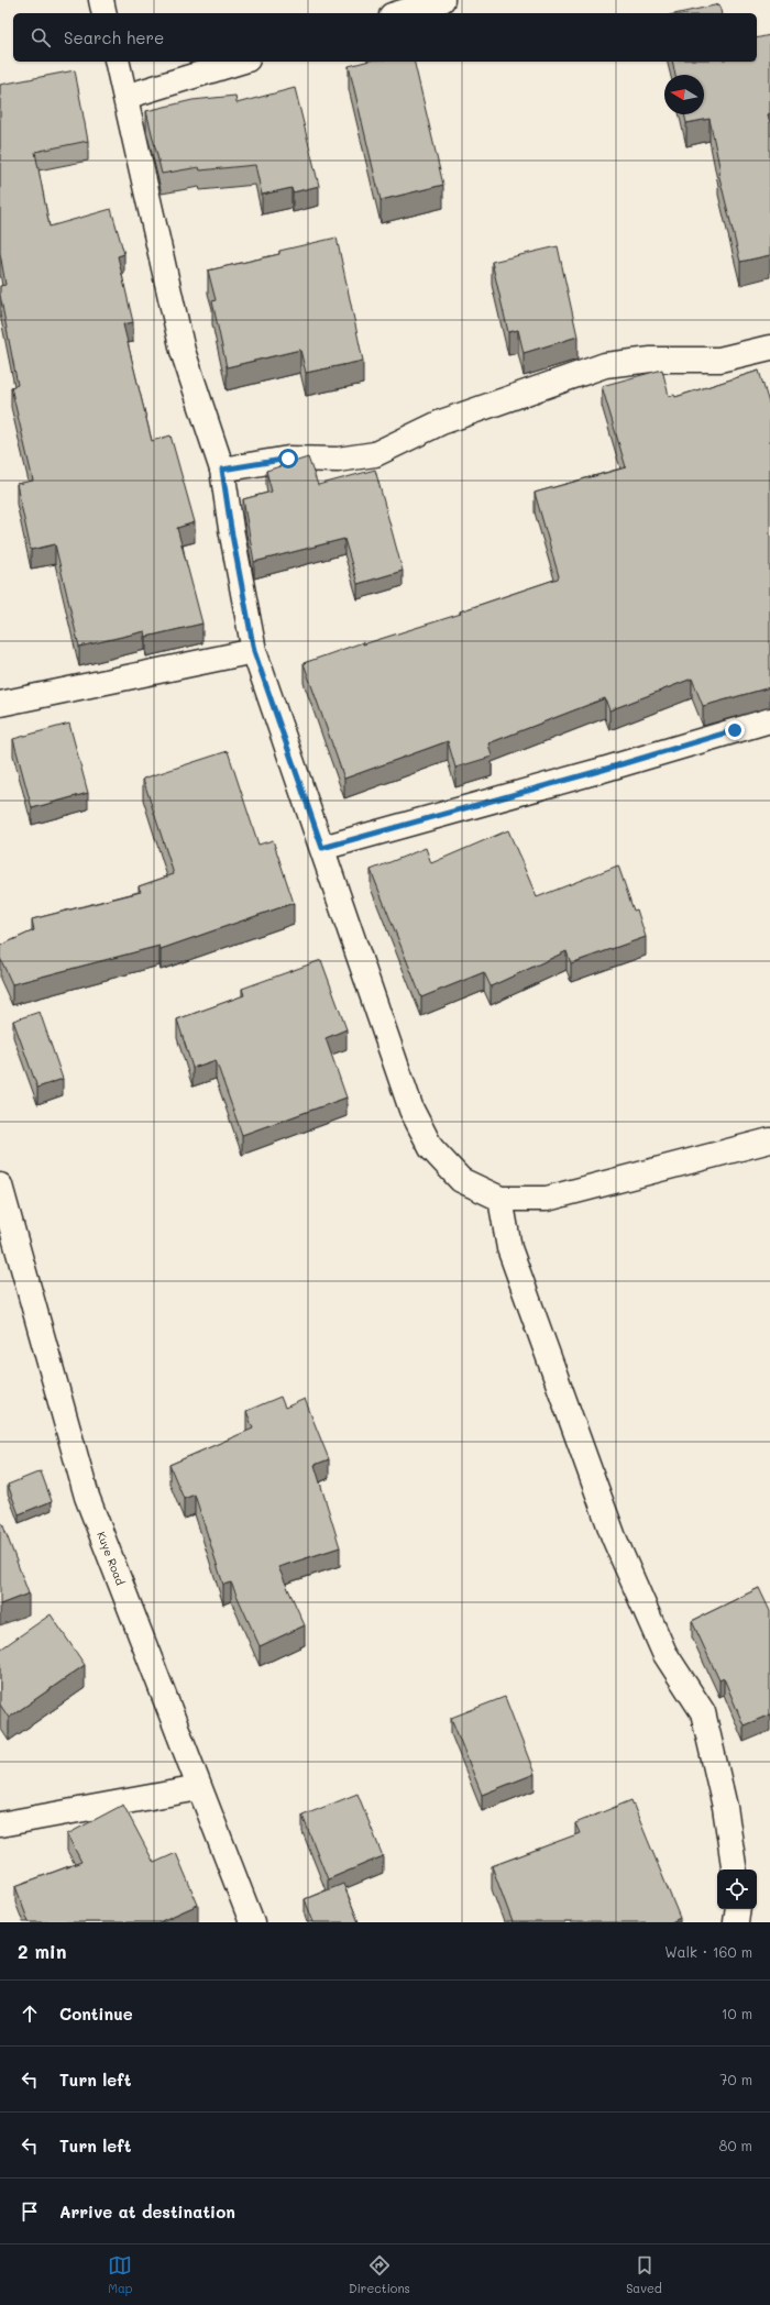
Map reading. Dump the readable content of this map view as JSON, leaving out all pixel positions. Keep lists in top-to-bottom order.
{
  "streets": {
    "street": ["Kuye Road"]
  },
  "north": "left",
  "page": {
    "search": "Search here",
    "heading": ["2 min", "Walk · 160 m"],
    "list": [
      ["Continue", "10 m"],
      ["Turn left", "70 m"],
      ["Turn left", "80 m"],
      "Arrive at destination"
    ],
    "nav": ["Map", "Directions", "Saved"]
  }
}
